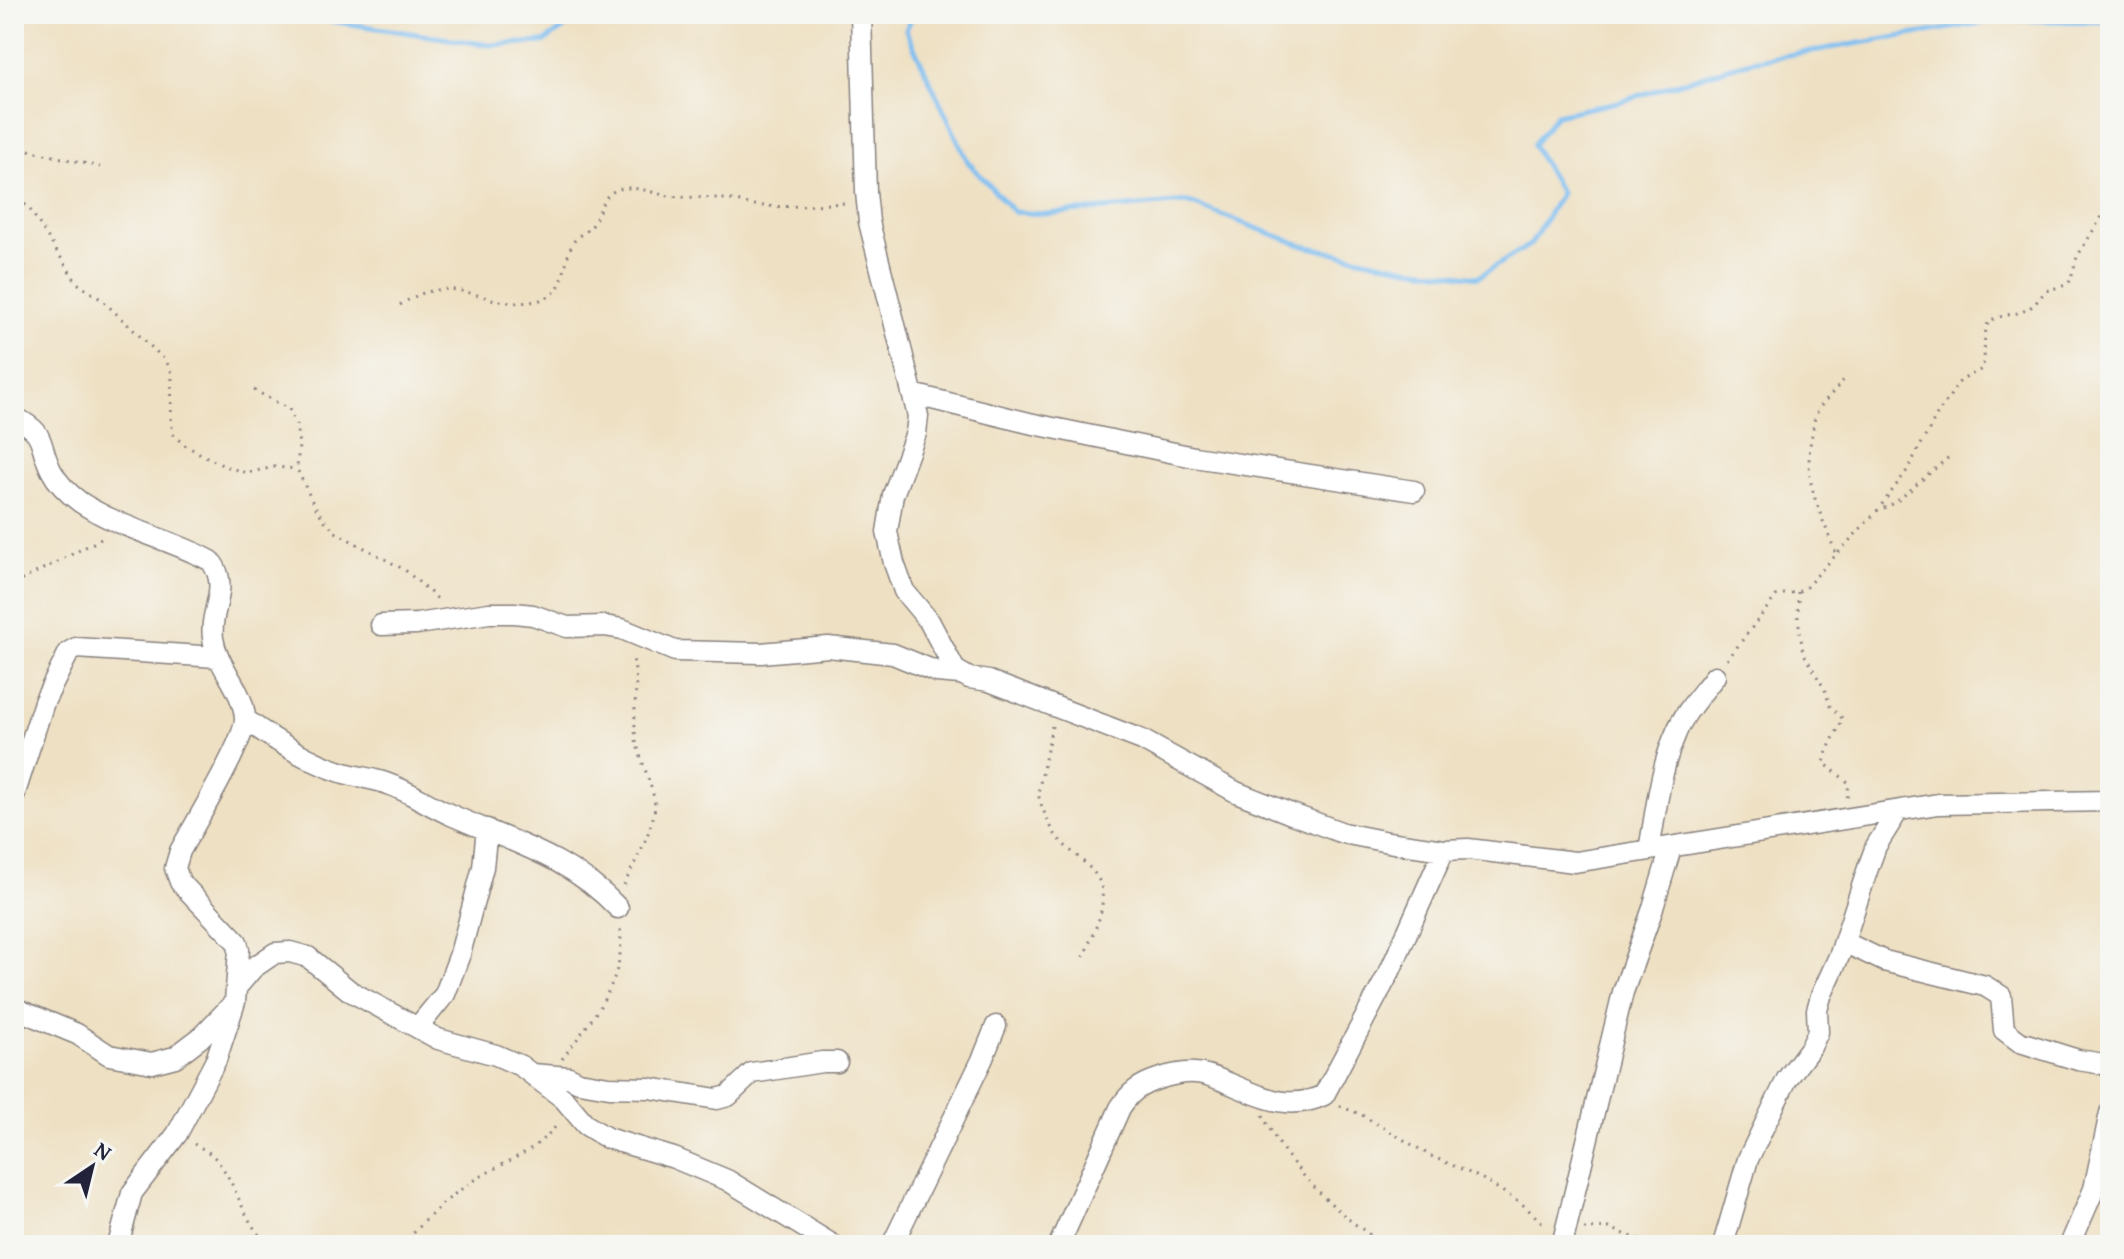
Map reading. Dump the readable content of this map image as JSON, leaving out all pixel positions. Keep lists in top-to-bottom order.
{
  "north": "top right"
}
